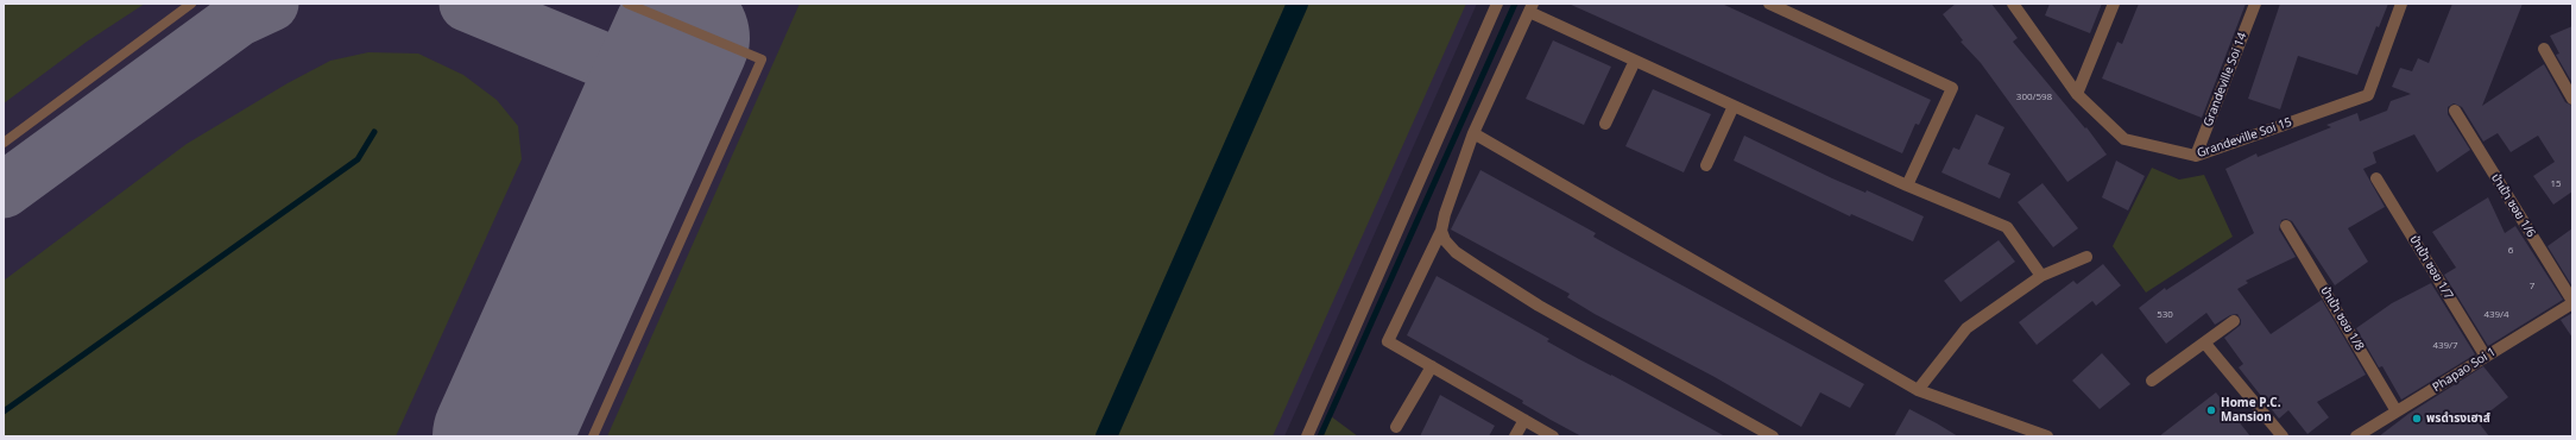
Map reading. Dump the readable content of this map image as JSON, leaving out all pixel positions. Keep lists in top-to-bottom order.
{
  "streets": {
    "street": [
      "Grandeville Soi 14",
      "Grandeville Soi 15",
      "ป่าเป้า ซอย 1/6",
      "ป่าเป้า ซอย 1/7",
      "ป่าเป้า ซอย 1/8",
      "Phapao Soi 1"
    ]
  },
  "crossings": [
    ["Grandeville Soi 14", "Grandeville Soi 15"],
    ["ป่าเป้า ซอย 1/6", "Phapao Soi 1"],
    ["ป่าเป้า ซอย 1/7", "Phapao Soi 1"],
    ["ป่าเป้า ซอย 1/8", "Phapao Soi 1"]
  ],
  "places": ["Home P.C. Mansion", "พรดำรงเฮาส์"],
  "house_numbers": [
    "300/598",
    "15",
    "6",
    "7",
    "530",
    "439/4",
    "439/7"
  ]
}
